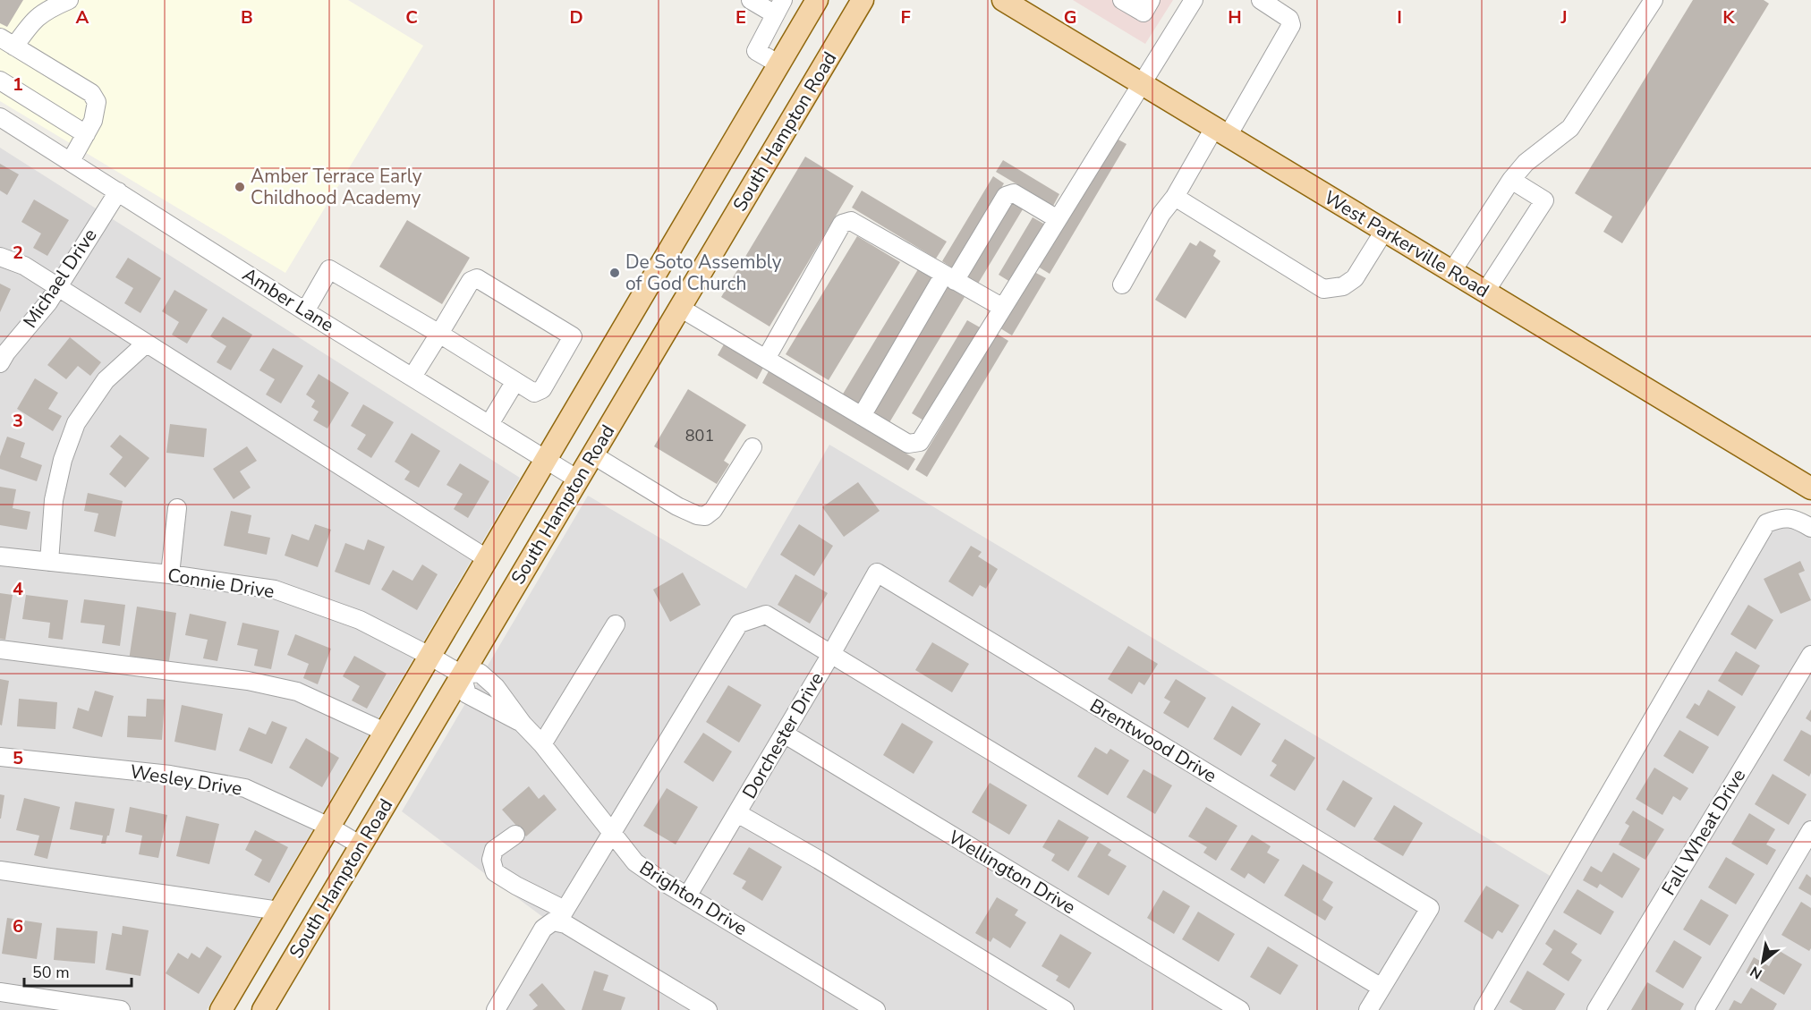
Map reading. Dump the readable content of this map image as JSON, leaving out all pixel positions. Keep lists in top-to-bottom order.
{
  "streets": {
    "main road": ["South Hampton Road", "West Parkerville Road"],
    "street": [
      "Michael Drive",
      "Amber Lane",
      "Connie Drive",
      "Dorchester Drive",
      "Brentwood Drive",
      "Wesley Drive",
      "Fall Wheat Drive",
      "Wellington Drive",
      "Brighton Drive"
    ]
  },
  "crossings": [
    ["South Hampton Road", "Amber Lane"],
    ["South Hampton Road", "Connie Drive"],
    ["South Hampton Road", "Wesley Drive"],
    ["South Hampton Road", "Brighton Drive"],
    ["Michael Drive", "Amber Lane"],
    ["Connie Drive", "Brighton Drive"],
    ["Dorchester Drive", "Brentwood Drive"],
    ["Dorchester Drive", "Wellington Drive"],
    ["Dorchester Drive", "Brighton Drive"]
  ],
  "places": ["Amber Terrace Early Childhood Academy", "De Soto Assembly of God Church"],
  "house_numbers": ["801"],
  "scale_bar": "50 m",
  "north": "bottom left",
  "grid": {
    "columns": [
      "A",
      "B",
      "C",
      "D",
      "E",
      "F",
      "G",
      "H",
      "I",
      "J",
      "K"
    ],
    "rows": [
      "1",
      "2",
      "3",
      "4",
      "5",
      "6"
    ]
  }
}
